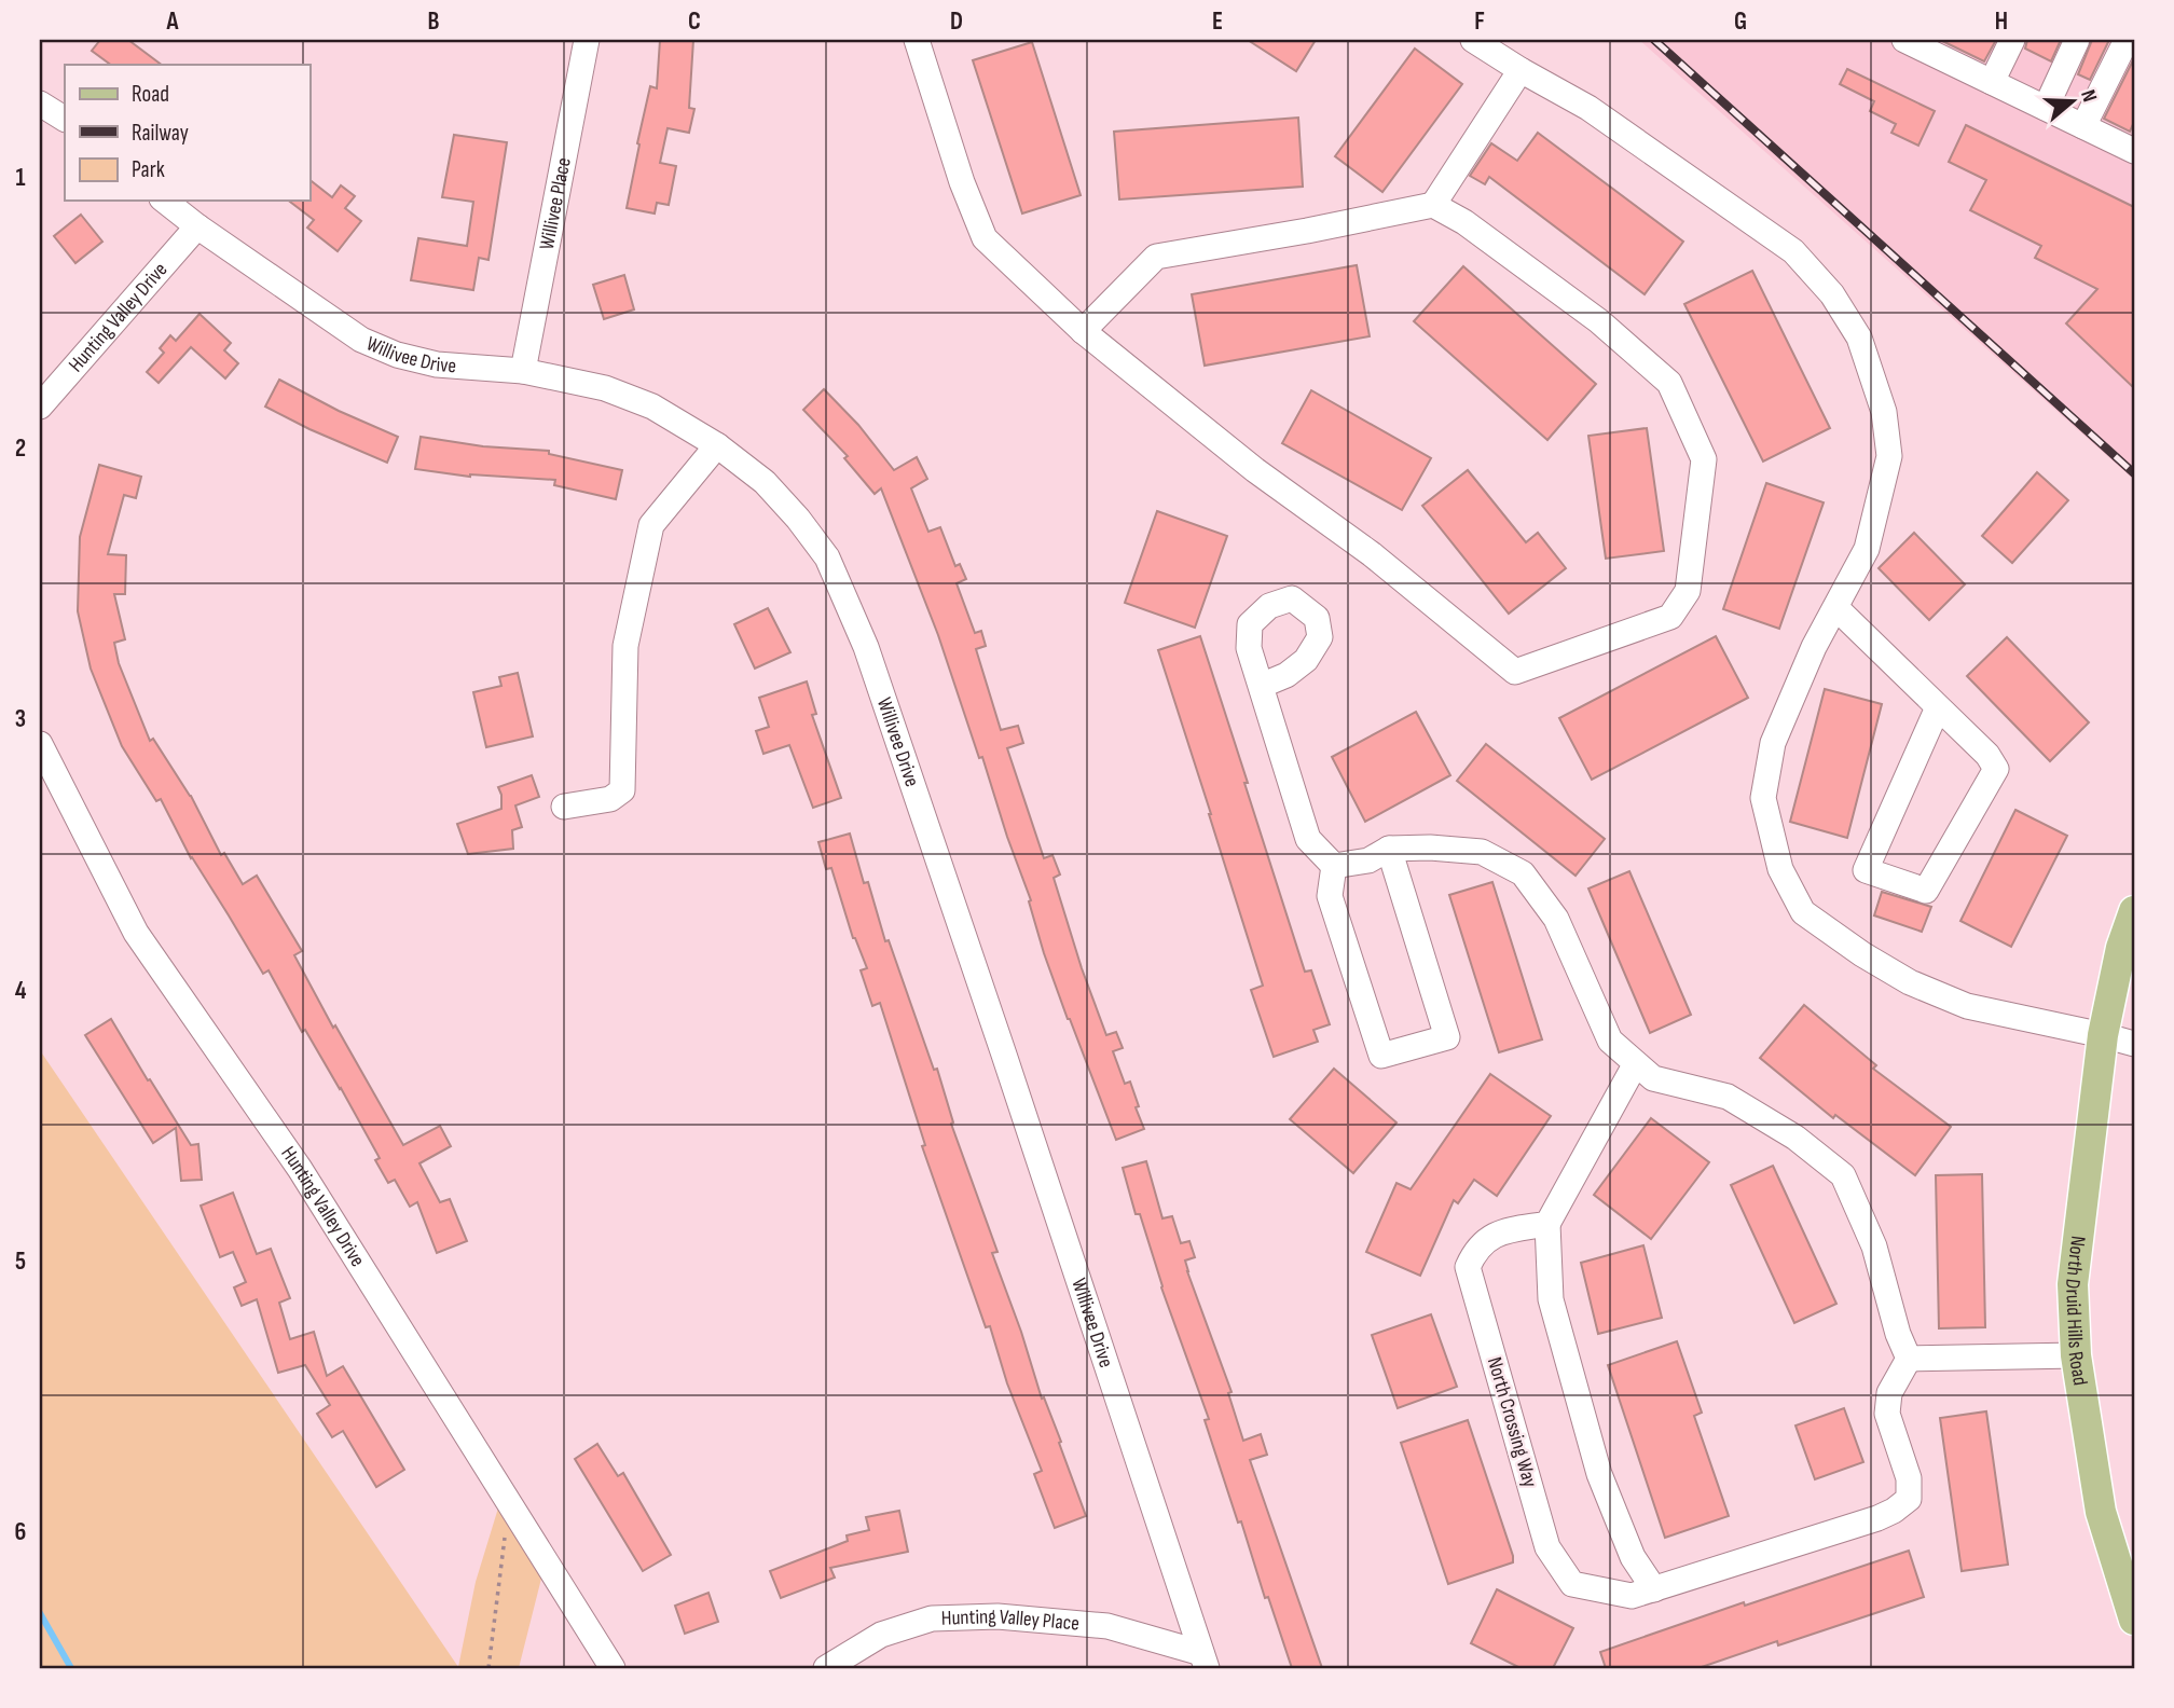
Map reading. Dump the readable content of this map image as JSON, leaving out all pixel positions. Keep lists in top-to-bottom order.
{
  "streets": {
    "main road": ["North Druid Hills Road"],
    "street": [
      "Willivee Place",
      "Hunting Valley Drive",
      "Willivee Drive",
      "North Crossing Way",
      "Hunting Valley Place"
    ]
  },
  "crossings": [
    ["Willivee Place", "Willivee Drive"],
    ["Hunting Valley Drive", "Willivee Drive"],
    ["Willivee Drive", "Hunting Valley Place"]
  ],
  "legend": ["Road", "Railway", "Park"],
  "north": "right",
  "grid": {
    "columns": [
      "A",
      "B",
      "C",
      "D",
      "E",
      "F",
      "G",
      "H"
    ],
    "rows": [
      "1",
      "2",
      "3",
      "4",
      "5",
      "6"
    ]
  }
}
